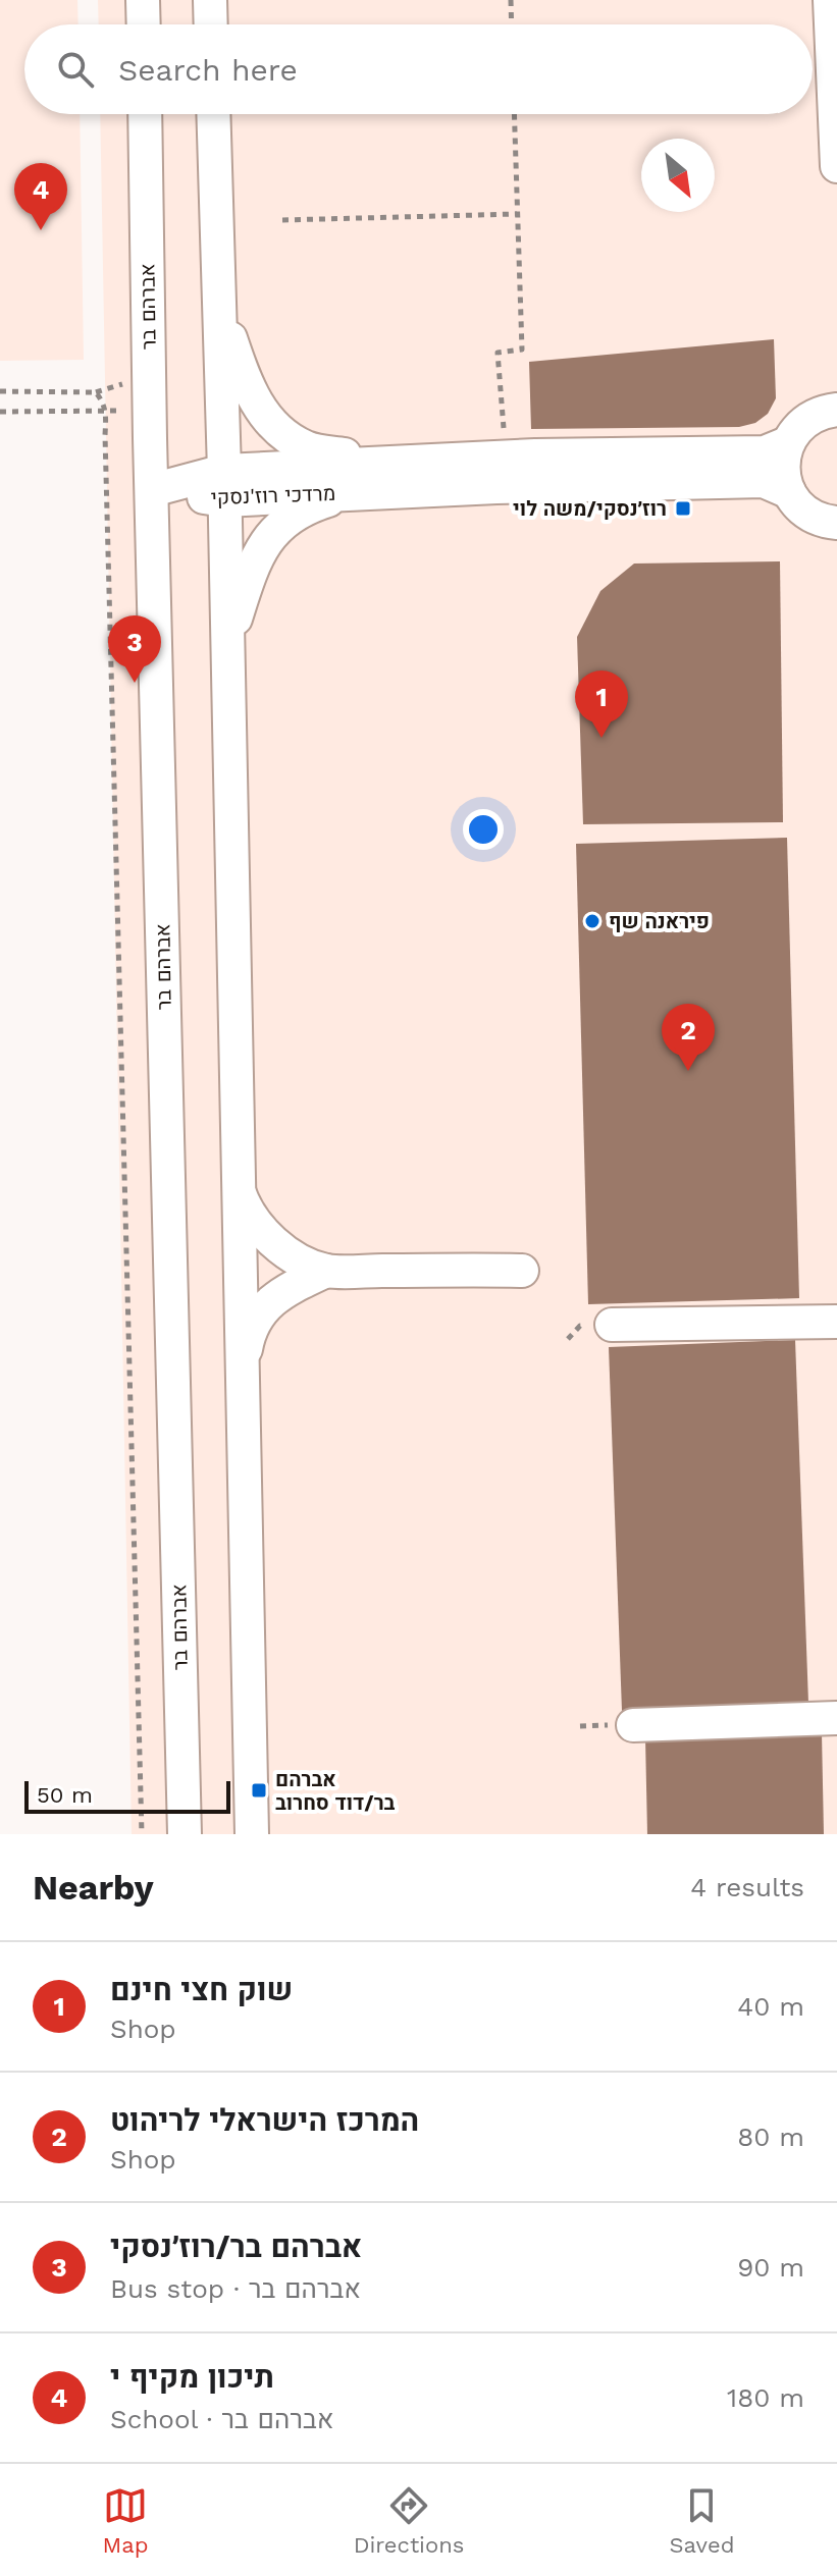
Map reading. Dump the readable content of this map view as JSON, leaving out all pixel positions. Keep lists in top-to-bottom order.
{
  "streets": {
    "street": ["אברהם בר", "מרדכי רוז'נסקי"]
  },
  "crossings": [
    ["אברהם בר", "מרדכי רוז'נסקי"]
  ],
  "places": {
    "transit": ["רוז׳נסקי/משה לוי", "אברהם בר/דוד סחרוב"],
    "other": ["פיראנה שף"]
  },
  "scale_bar": "50 m",
  "north": "bottom right",
  "page": {
    "search": "Search here",
    "pins": [
      "4",
      "3",
      "1",
      "2"
    ],
    "scale": "50 m",
    "heading": ["Nearby", "4 results"],
    "list": [
      {
        "mark": "1",
        "name": "שוק חצי חינם",
        "note": "Shop",
        "value": "40 m"
      },
      {
        "mark": "2",
        "name": "המרכז הישראלי לריהוט",
        "note": "Shop",
        "value": "80 m"
      },
      {
        "mark": "3",
        "name": "אברהם בר/רוז׳נסקי",
        "note": "Bus stop · אברהם בר",
        "value": "90 m"
      },
      {
        "mark": "4",
        "name": "תיכון מקיף י",
        "note": "School · אברהם בר",
        "value": "180 m"
      }
    ],
    "nav": ["Map", "Directions", "Saved"]
  }
}
